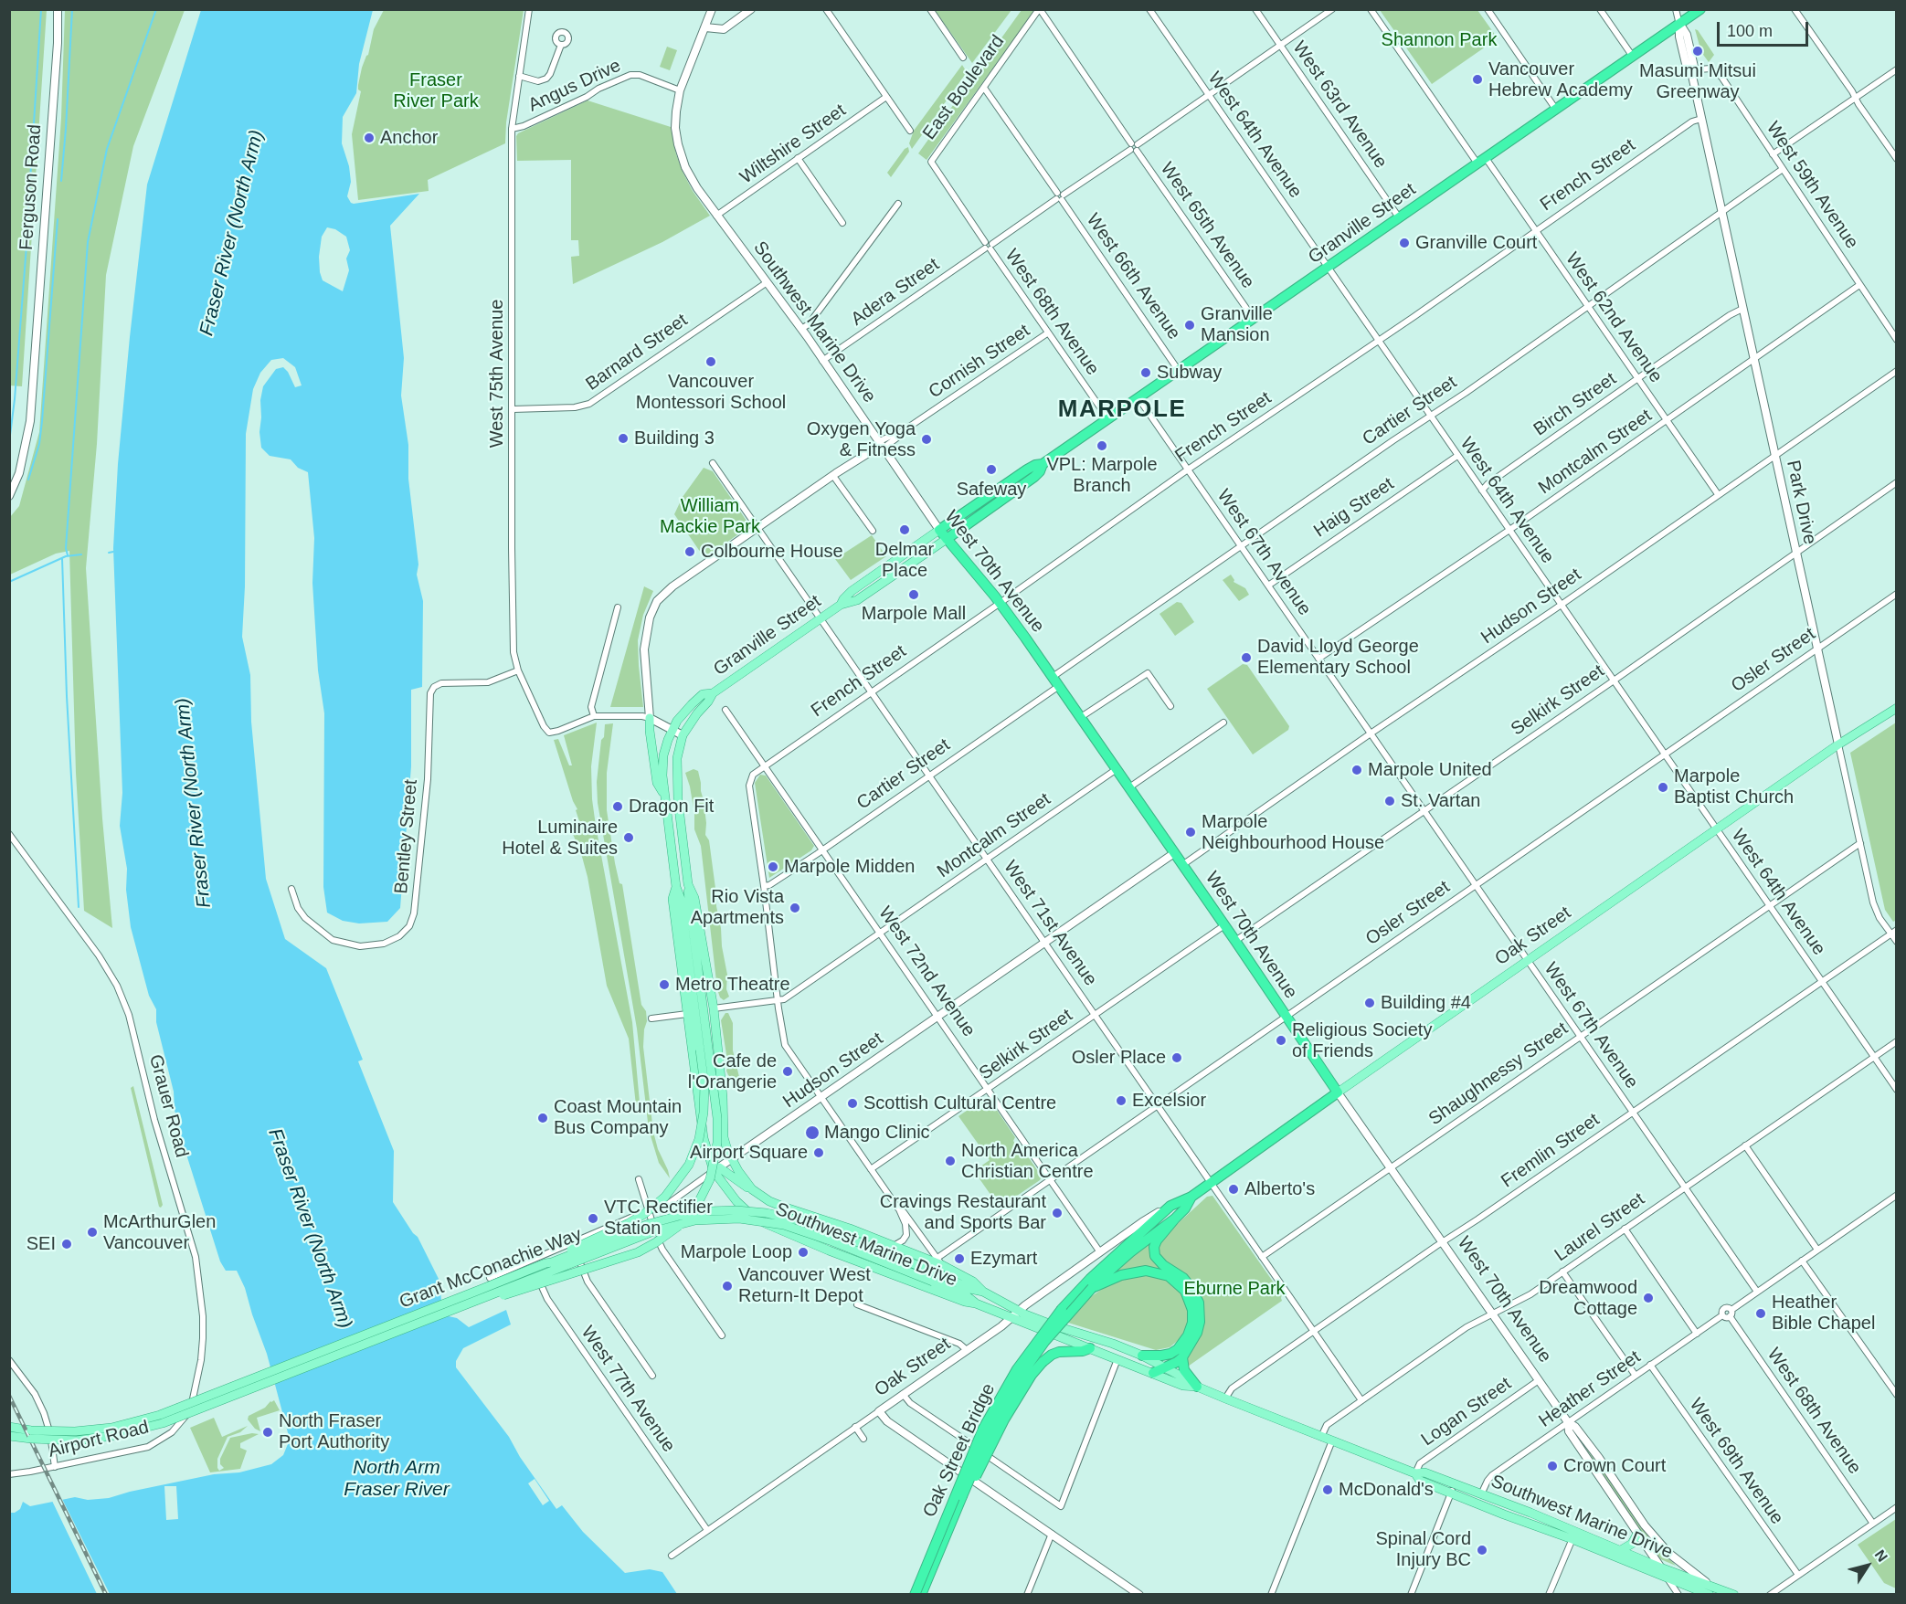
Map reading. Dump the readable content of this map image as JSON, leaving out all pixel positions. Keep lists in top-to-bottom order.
{
  "streets": {
    "highway": [
      "Granville Street",
      "West 70th Avenue",
      "Oak Street",
      "Oak Street Bridge"
    ],
    "main road": ["Southwest Marine Drive", "Grant McConachie Way"],
    "street": [
      "Angus Drive",
      "East Boulevard",
      "West 63rd Avenue",
      "West 64th Avenue",
      "Wiltshire Street",
      "French Street",
      "West 59th Avenue",
      "Ferguson Road",
      "West 65th Avenue",
      "West 66th Avenue",
      "Adera Street",
      "West 68th Avenue",
      "West 62nd Avenue",
      "Barnard Street",
      "Cornish Street",
      "West 75th Avenue",
      "Birch Street",
      "Cartier Street",
      "Montcalm Street",
      "Park Drive",
      "Haig Street",
      "West 67th Avenue",
      "Hudson Street",
      "Osler Street",
      "Selkirk Street",
      "Bentley Street",
      "West 71st Avenue",
      "West 72nd Avenue",
      "Shaughnessy Street",
      "Grauer Road",
      "Fremlin Street",
      "Laurel Street",
      "West 77th Avenue",
      "Heather Street",
      "Logan Street",
      "Airport Road",
      "West 69th Avenue"
    ]
  },
  "crossings": [
    ["Angus Drive", "Southwest Marine Drive"],
    ["Angus Drive", "West 75th Avenue"],
    ["East Boulevard", "West 65th Avenue"],
    ["East Boulevard", "West 66th Avenue"],
    ["East Boulevard", "West 68th Avenue"],
    ["West 63rd Avenue", "Granville Street"],
    ["West 63rd Avenue", "Adera Street"],
    ["West 64th Avenue", "French Street"],
    ["West 64th Avenue", "Granville Street"],
    ["West 64th Avenue", "Adera Street"],
    ["West 64th Avenue", "Birch Street"],
    ["West 64th Avenue", "Cartier Street"],
    ["West 64th Avenue", "Montcalm Street"],
    ["West 64th Avenue", "Haig Street"],
    ["West 64th Avenue", "Hudson Street"],
    ["West 64th Avenue", "Osler Street"],
    ["West 64th Avenue", "Selkirk Street"],
    ["West 64th Avenue", "Oak Street"],
    ["West 64th Avenue", "Shaughnessy Street"],
    ["West 64th Avenue", "Fremlin Street"],
    ["West 64th Avenue", "Laurel Street"],
    ["Wiltshire Street", "Southwest Marine Drive"],
    ["French Street", "West 62nd Avenue"],
    ["French Street", "Park Drive"],
    ["French Street", "West 67th Avenue"],
    ["French Street", "West 70th Avenue"],
    ["French Street", "West 71st Avenue"],
    ["French Street", "West 72nd Avenue"],
    ["West 59th Avenue", "Cartier Street"],
    ["West 59th Avenue", "Montcalm Street"],
    ["West 59th Avenue", "Park Drive"],
    ["Granville Street", "West 65th Avenue"],
    ["Granville Street", "West 66th Avenue"],
    ["Granville Street", "West 68th Avenue"],
    ["Granville Street", "West 62nd Avenue"],
    ["Granville Street", "Southwest Marine Drive"],
    ["Granville Street", "Park Drive"],
    ["Granville Street", "West 67th Avenue"],
    ["Granville Street", "West 70th Avenue"],
    ["Granville Street", "West 71st Avenue"],
    ["West 65th Avenue", "Adera Street"],
    ["West 66th Avenue", "Adera Street"],
    ["Adera Street", "West 68th Avenue"],
    ["Adera Street", "Southwest Marine Drive"],
    ["West 68th Avenue", "Cornish Street"],
    ["West 68th Avenue", "Heather Street"],
    ["West 62nd Avenue", "Birch Street"],
    ["West 62nd Avenue", "Cartier Street"],
    ["West 62nd Avenue", "Montcalm Street"],
    ["West 62nd Avenue", "Hudson Street"],
    ["Southwest Marine Drive", "Barnard Street"],
    ["Southwest Marine Drive", "Cornish Street"],
    ["Southwest Marine Drive", "Montcalm Street"],
    ["Southwest Marine Drive", "West 70th Avenue"],
    ["Southwest Marine Drive", "Hudson Street"],
    ["Southwest Marine Drive", "Osler Street"],
    ["Southwest Marine Drive", "Oak Street"],
    ["Southwest Marine Drive", "Fremlin Street"],
    ["Southwest Marine Drive", "Laurel Street"],
    ["Southwest Marine Drive", "Grant McConachie Way"],
    ["Southwest Marine Drive", "Heather Street"],
    ["Southwest Marine Drive", "Logan Street"],
    ["Barnard Street", "West 75th Avenue"],
    ["Cornish Street", "West 70th Avenue"],
    ["West 75th Avenue", "Bentley Street"],
    ["Birch Street", "Park Drive"],
    ["Cartier Street", "Park Drive"],
    ["Cartier Street", "West 67th Avenue"],
    ["Cartier Street", "West 70th Avenue"],
    ["Cartier Street", "West 71st Avenue"],
    ["Cartier Street", "West 72nd Avenue"],
    ["Montcalm Street", "Park Drive"],
    ["Montcalm Street", "West 67th Avenue"],
    ["Montcalm Street", "West 70th Avenue"],
    ["Montcalm Street", "West 71st Avenue"],
    ["Montcalm Street", "West 72nd Avenue"],
    ["Park Drive", "Hudson Street"],
    ["Park Drive", "Osler Street"],
    ["Park Drive", "Selkirk Street"],
    ["Park Drive", "Oak Street"],
    ["Park Drive", "Shaughnessy Street"],
    ["Park Drive", "Fremlin Street"],
    ["Haig Street", "West 67th Avenue"],
    ["West 67th Avenue", "Hudson Street"],
    ["West 67th Avenue", "Osler Street"],
    ["West 67th Avenue", "Selkirk Street"],
    ["West 67th Avenue", "Oak Street"],
    ["West 67th Avenue", "Shaughnessy Street"],
    ["West 67th Avenue", "Fremlin Street"],
    ["West 67th Avenue", "Laurel Street"],
    ["West 70th Avenue", "Hudson Street"],
    ["West 70th Avenue", "Osler Street"],
    ["West 70th Avenue", "Selkirk Street"],
    ["West 70th Avenue", "Oak Street"],
    ["West 70th Avenue", "Shaughnessy Street"],
    ["West 70th Avenue", "Fremlin Street"],
    ["West 70th Avenue", "Laurel Street"],
    ["West 70th Avenue", "Heather Street"],
    ["West 70th Avenue", "Logan Street"],
    ["Hudson Street", "West 71st Avenue"],
    ["Hudson Street", "West 72nd Avenue"],
    ["Hudson Street", "West 77th Avenue"],
    ["Osler Street", "West 71st Avenue"],
    ["Osler Street", "West 72nd Avenue"],
    ["Osler Street", "Grant McConachie Way"],
    ["Selkirk Street", "West 71st Avenue"],
    ["Selkirk Street", "West 72nd Avenue"],
    ["West 71st Avenue", "Oak Street"],
    ["West 71st Avenue", "Shaughnessy Street"],
    ["West 71st Avenue", "Fremlin Street"],
    ["West 71st Avenue", "Laurel Street"],
    ["Oak Street", "West 72nd Avenue"],
    ["Oak Street", "West 77th Avenue"],
    ["Oak Street", "Oak Street Bridge"],
    ["Grauer Road", "Airport Road"],
    ["Heather Street", "West 69th Avenue"]
  ],
  "districts": ["MARPOLE"],
  "water": ["Fraser River (North Arm)", "North Arm Fraser River"],
  "parks": [
    "Shannon Park",
    "Fraser River Park",
    "William Mackie Park",
    "Eburne Park"
  ],
  "places": [
    "Masumi Mitsui Greenway",
    "Vancouver Hebrew Academy",
    "Anchor",
    "Granville Court",
    "Granville Mansion",
    "Vancouver Montessori School",
    "Subway",
    "Building 3",
    "Oxygen Yoga & Fitness",
    "VPL: Marpole Branch",
    "Safeway",
    "Delmar Place",
    "Colbourne House",
    "Marpole Mall",
    "David Lloyd George Elementary School",
    "Marpole United",
    "Marpole Baptist Church",
    "St. Vartan",
    "Dragon Fit",
    "Marpole Neighbourhood House",
    "Luminaire Hotel & Suites",
    "Marpole Midden",
    "Rio Vista Apartments",
    "Metro Theatre",
    "Building #4",
    "Religious Society of Friends",
    "Osler Place",
    "Cafe de l'Orangerie",
    "Excelsior",
    "Scottish Cultural Centre",
    "Coast Mountain Bus Company",
    "Mango Clinic",
    "Airport Square",
    "North America Christian Centre",
    "Alberto's",
    "Cravings Restaurant and Sports Bar",
    "VTC Rectifier Station",
    "McArthurGlen Vancouver",
    "SEI",
    "Marpole Loop",
    "Ezymart",
    "Vancouver West Return-It Depot",
    "Dreamwood Cottage",
    "Heather Bible Chapel",
    "North Fraser Port Authority",
    "Crown Court",
    "McDonald's",
    "Spinal Cord Injury BC"
  ],
  "scale_bar": "100 m",
  "north": "top right"
}
